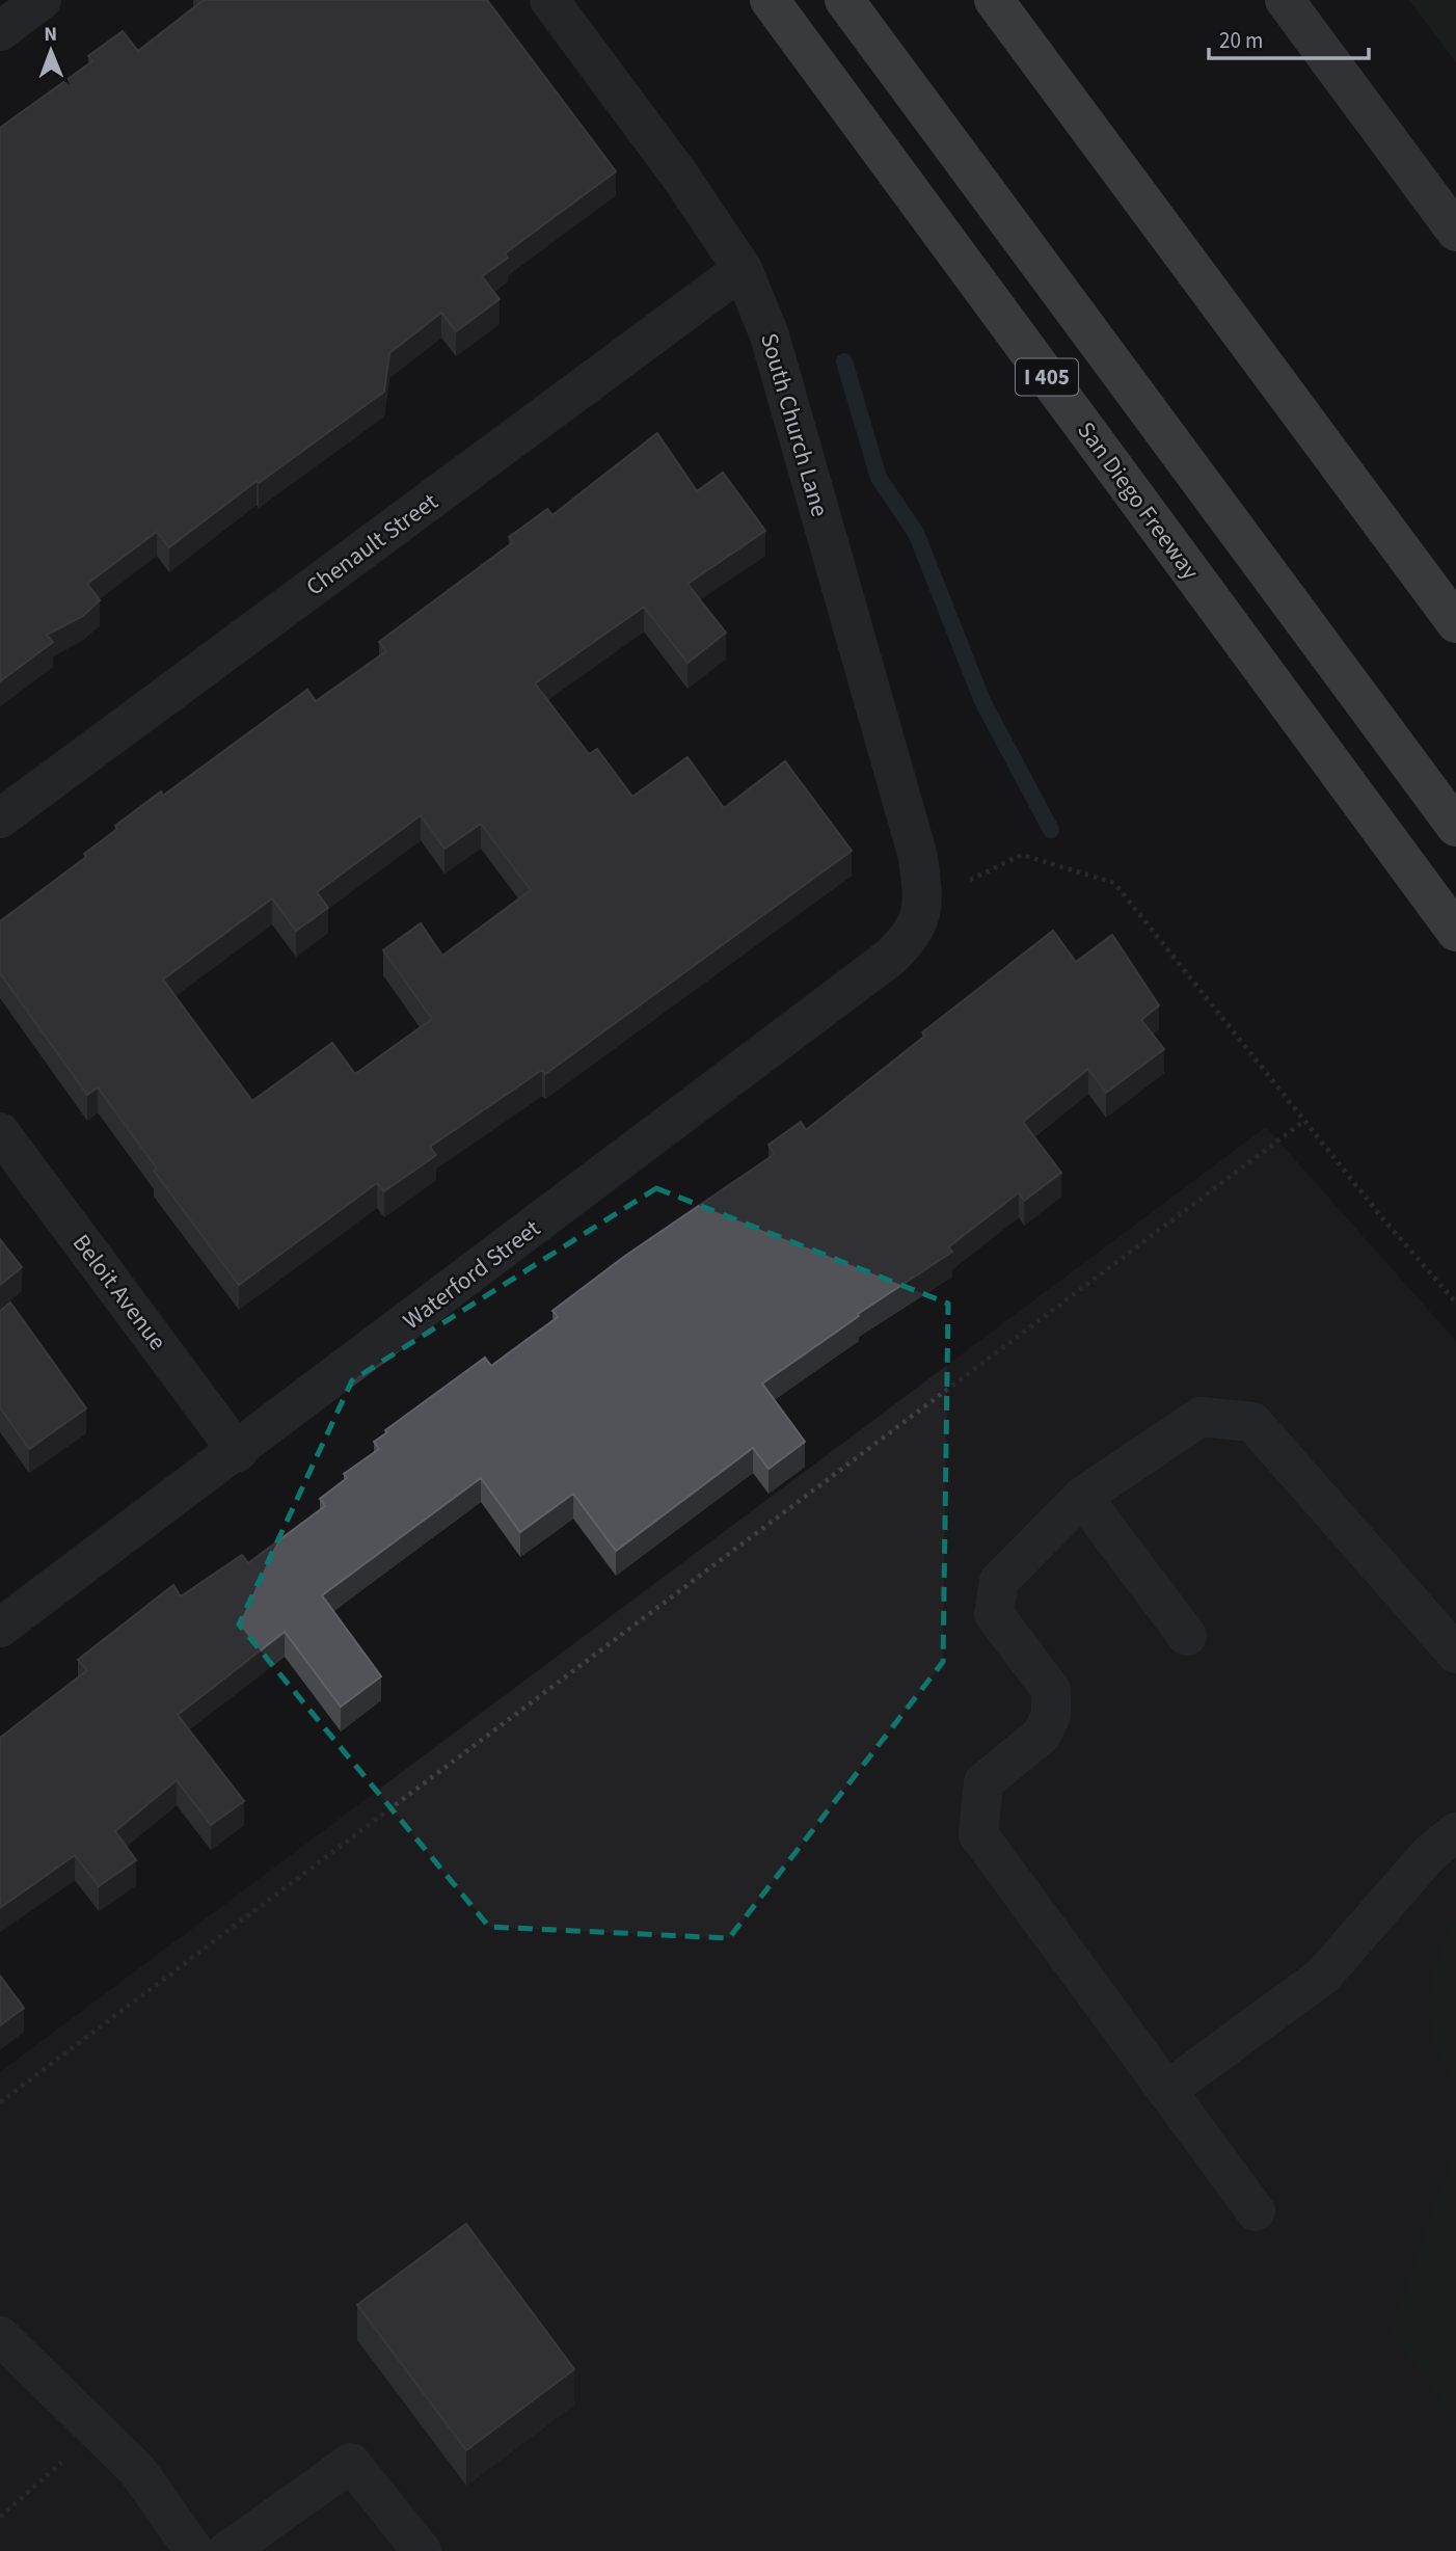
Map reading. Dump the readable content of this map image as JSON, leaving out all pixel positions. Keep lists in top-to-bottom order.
{
  "streets": {
    "highway": ["I 405", "San Diego Freeway"],
    "street": [
      "South Church Lane",
      "Chenault Street",
      "Waterford Street",
      "Beloit Avenue"
    ]
  },
  "crossings": [
    ["South Church Lane", "Chenault Street"],
    ["South Church Lane", "Waterford Street"],
    ["Waterford Street", "Beloit Avenue"]
  ],
  "scale_bar": "20 m",
  "north": "top"
}
